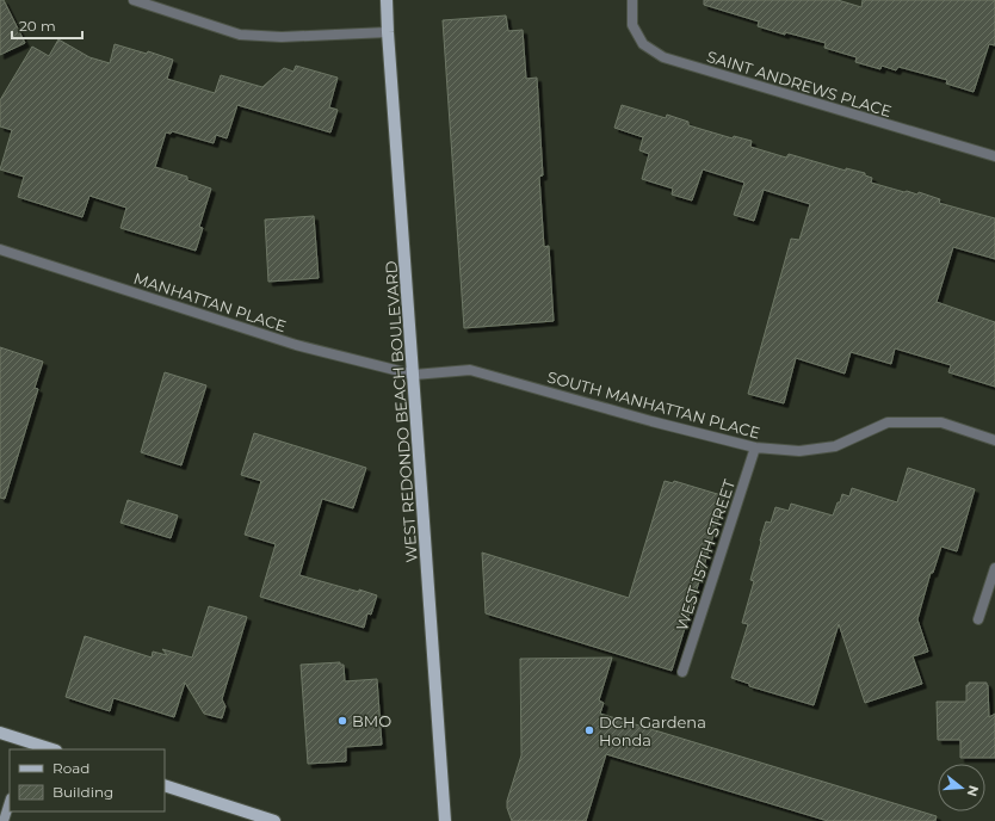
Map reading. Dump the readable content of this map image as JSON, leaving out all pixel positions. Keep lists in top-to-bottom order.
{
  "streets": {
    "main road": ["WEST REDONDO BEACH BOULEVARD"],
    "street": [
      "SAINT ANDREWS PLACE",
      "MANHATTAN PLACE",
      "SOUTH MANHATTAN PLACE",
      "WEST 157TH STREET"
    ]
  },
  "crossings": [
    ["MANHATTAN PLACE", "SOUTH MANHATTAN PLACE"],
    ["MANHATTAN PLACE", "WEST REDONDO BEACH BOULEVARD"],
    ["SOUTH MANHATTAN PLACE", "WEST REDONDO BEACH BOULEVARD"],
    ["SOUTH MANHATTAN PLACE", "WEST 157TH STREET"]
  ],
  "places": ["BMO", "DCH Gardena Honda"],
  "legend": ["Road", "Building"],
  "scale_bar": "20 m",
  "north": "right"
}
